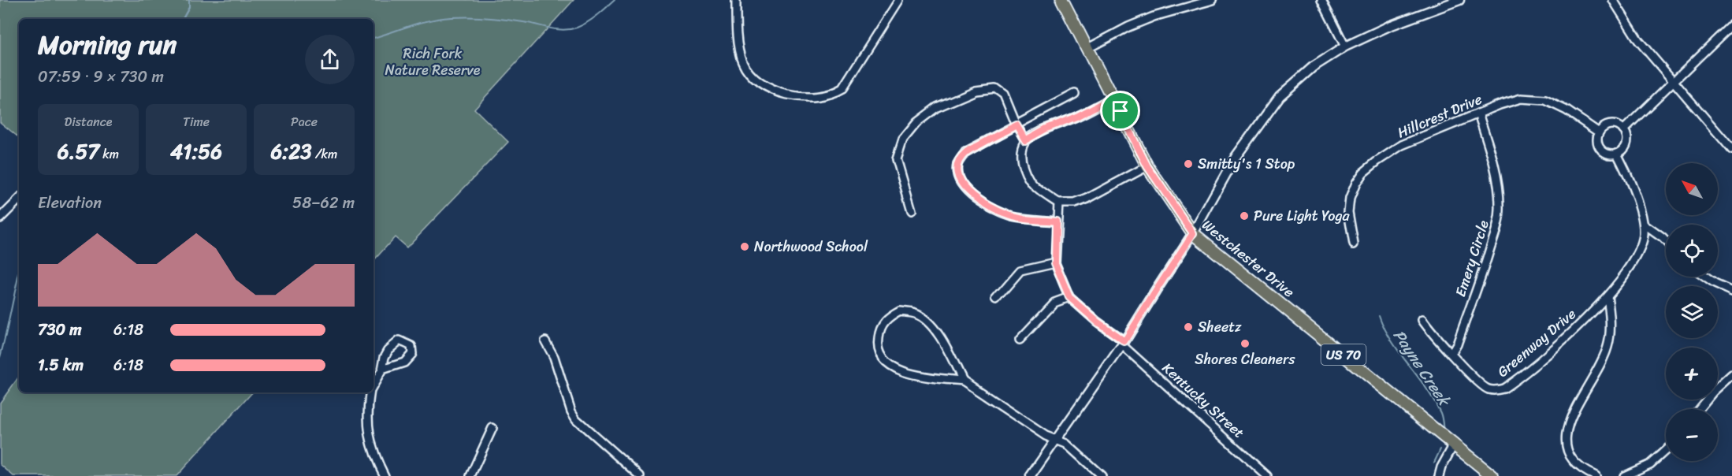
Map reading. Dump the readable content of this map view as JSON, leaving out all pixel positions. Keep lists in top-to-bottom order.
{
  "streets": {
    "main road": ["Westchester Drive", "US 70"],
    "street": [
      "Hillcrest Drive",
      "Emery Circle",
      "Greenway Drive",
      "Kentucky Street"
    ]
  },
  "crossings": [
    ["Hillcrest Drive", "Emery Circle"],
    ["Hillcrest Drive", "Greenway Drive"],
    ["Emery Circle", "Greenway Drive"]
  ],
  "water": ["Payne Creek"],
  "parks": ["Rich Fork Nature Reserve"],
  "places": [
    "Smitty's 1 Stop",
    "Pure Light Yoga",
    "Northwood School",
    "Sheetz",
    "Shores Cleaners"
  ],
  "north": "top left",
  "page": {
    "heading": ["Morning run", "07:59 · 9 × 730 m"],
    "stats": [
      ["Distance", "6.57 km"],
      ["Time", "41:56"],
      ["Pace", "6:23 /km"]
    ],
    "map_buttons": ["+", "−"],
    "chart": ["Elevation", "58–62 m"],
    "list": [
      {
        "name": "730 m",
        "note": "6:18"
      },
      {
        "name": "1.5 km",
        "note": "6:18"
      }
    ]
  }
}
